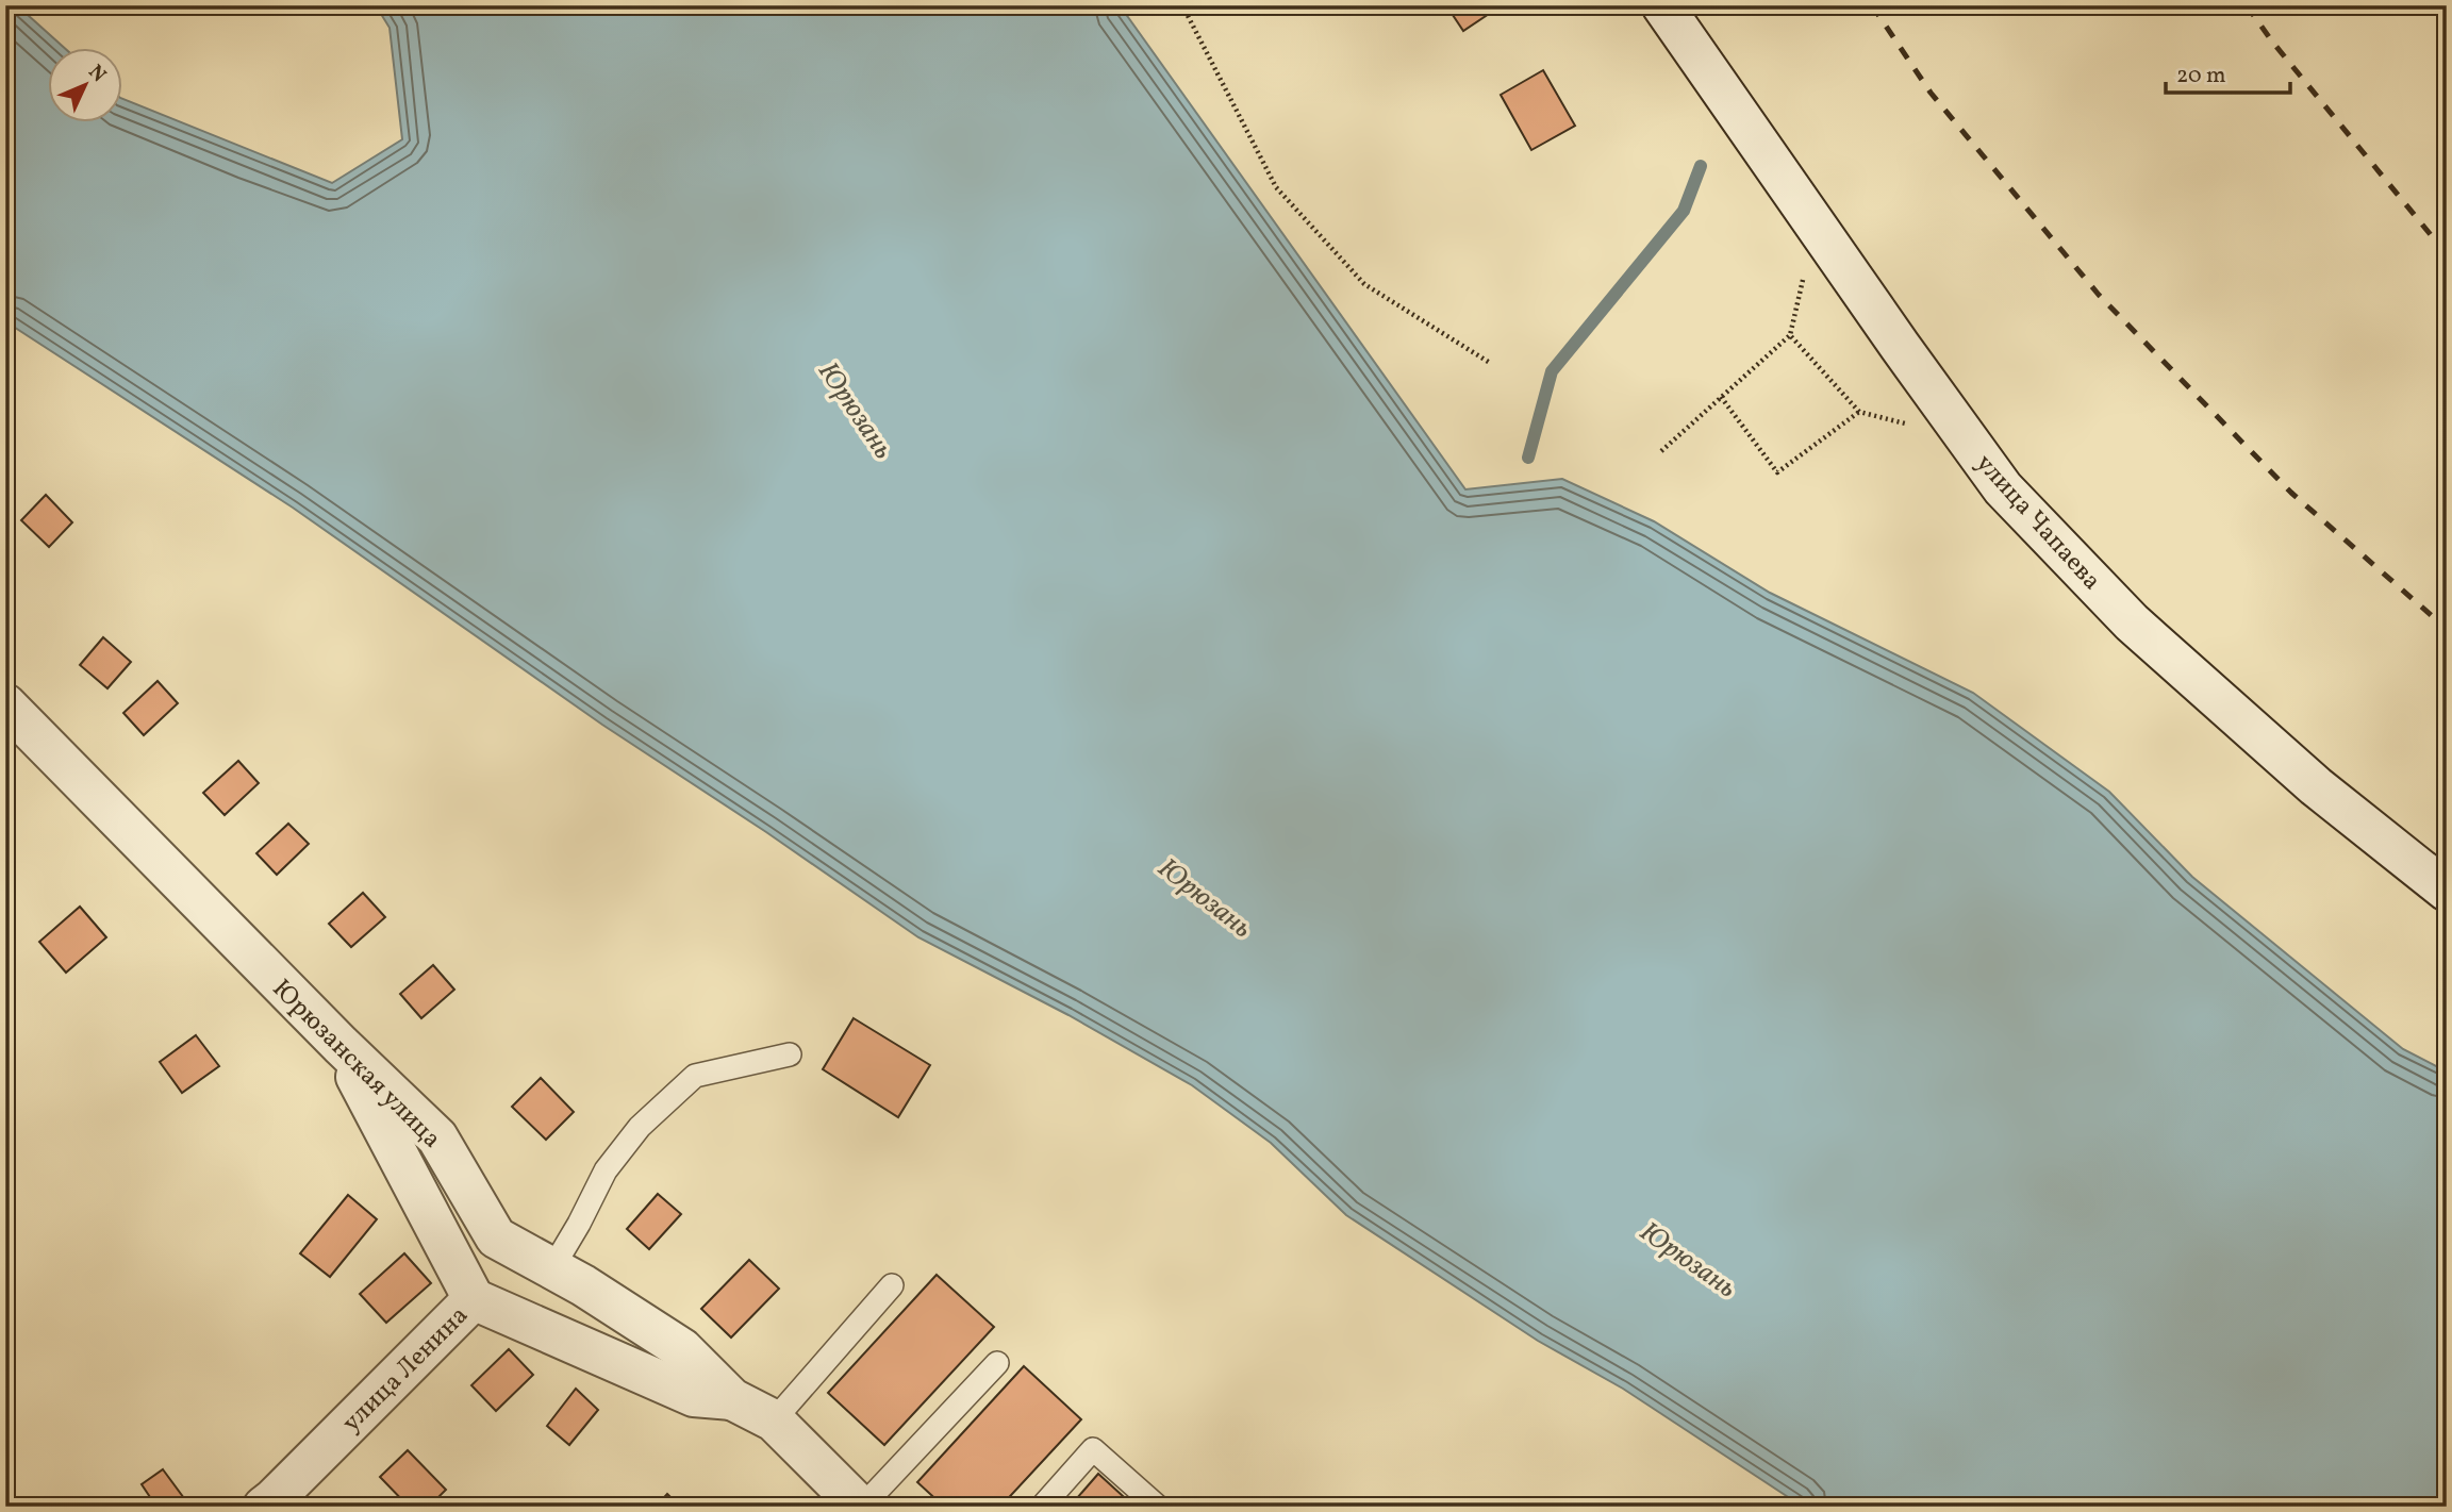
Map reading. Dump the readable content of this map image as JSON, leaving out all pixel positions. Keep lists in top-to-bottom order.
{
  "streets": {
    "street": ["улица Чапаева", "Юрюзанская улица", "улица Ленина"]
  },
  "crossings": [
    ["Юрюзанская улица", "улица Ленина"]
  ],
  "water": ["Юрюзань"],
  "scale_bar": "20 m",
  "north": "top right"
}
